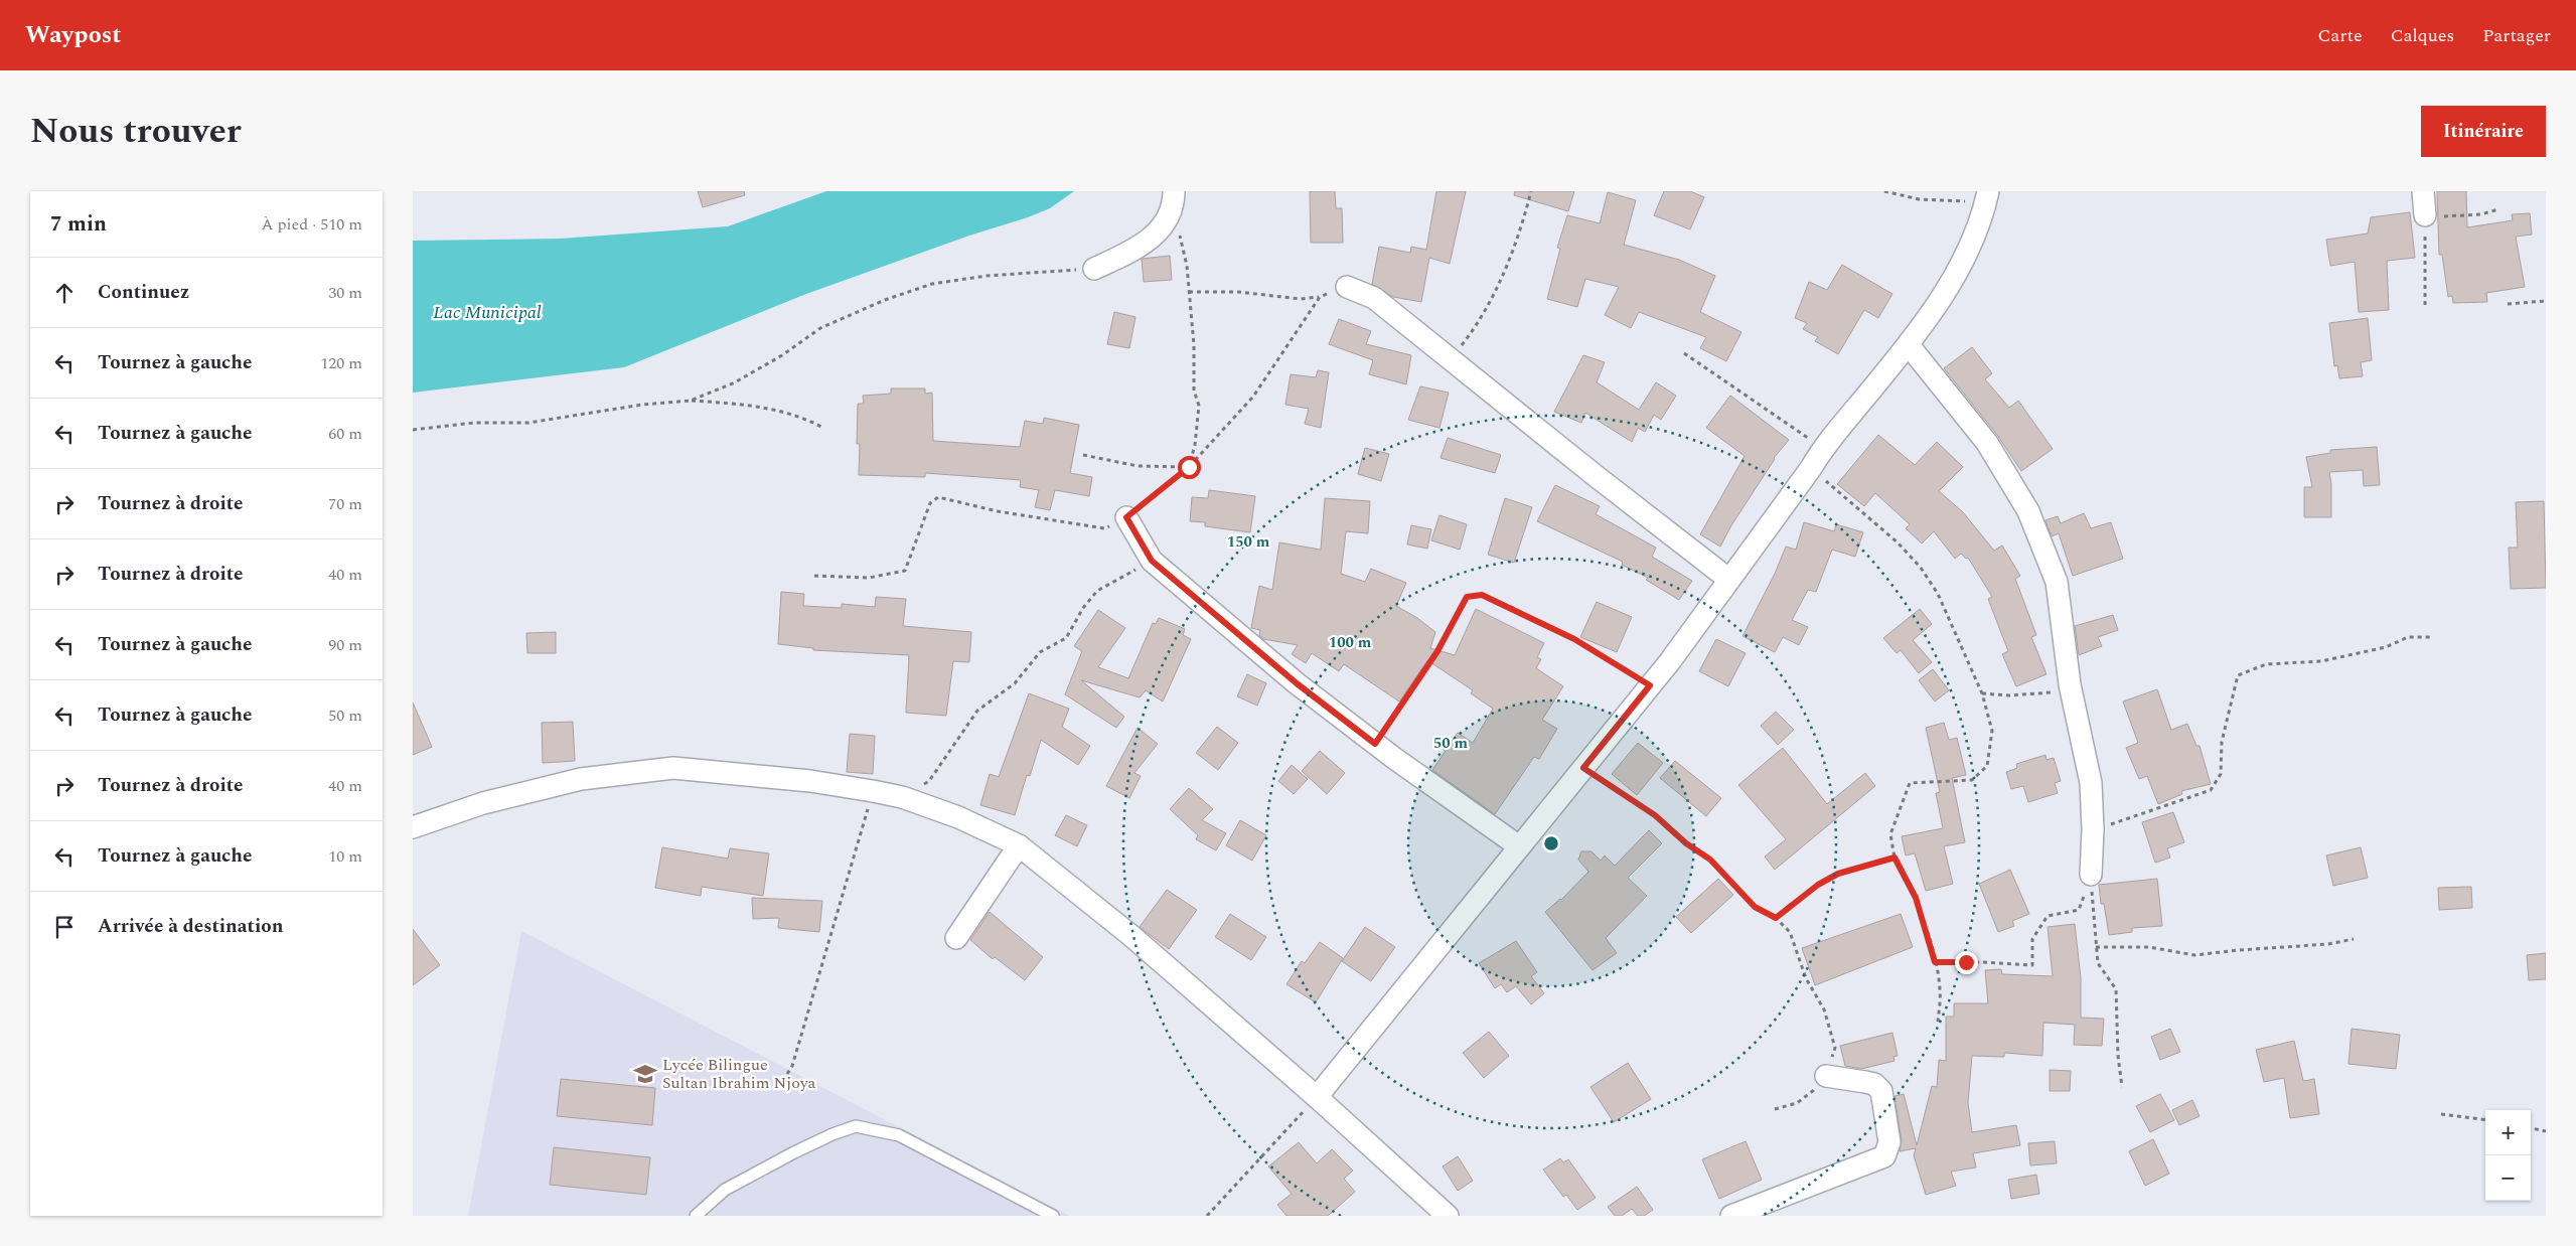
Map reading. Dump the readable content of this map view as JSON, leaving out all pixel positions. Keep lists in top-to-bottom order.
{
  "water": ["Lac Municipal"],
  "places": {
    "school or university": ["Lycée Bilingue Sultan Ibrahim Njoya"]
  },
  "page": {
    "header": "Waypost",
    "nav": ["Carte", "Calques", "Partager"],
    "title": "Nous trouver",
    "buttons": "Itinéraire",
    "heading": ["7 min", "À pied · 510 m"],
    "list": [
      ["Continuez", "30 m"],
      ["Tournez à gauche", "120 m"],
      ["Tournez à gauche", "60 m"],
      ["Tournez à droite", "70 m"],
      ["Tournez à droite", "40 m"],
      ["Tournez à gauche", "90 m"],
      ["Tournez à gauche", "50 m"],
      ["Tournez à droite", "40 m"],
      ["Tournez à gauche", "10 m"],
      "Arrivée à destination"
    ],
    "map_buttons": ["+", "−"]
  },
  "rings": ["150 m", "100 m", "50 m"]
}
